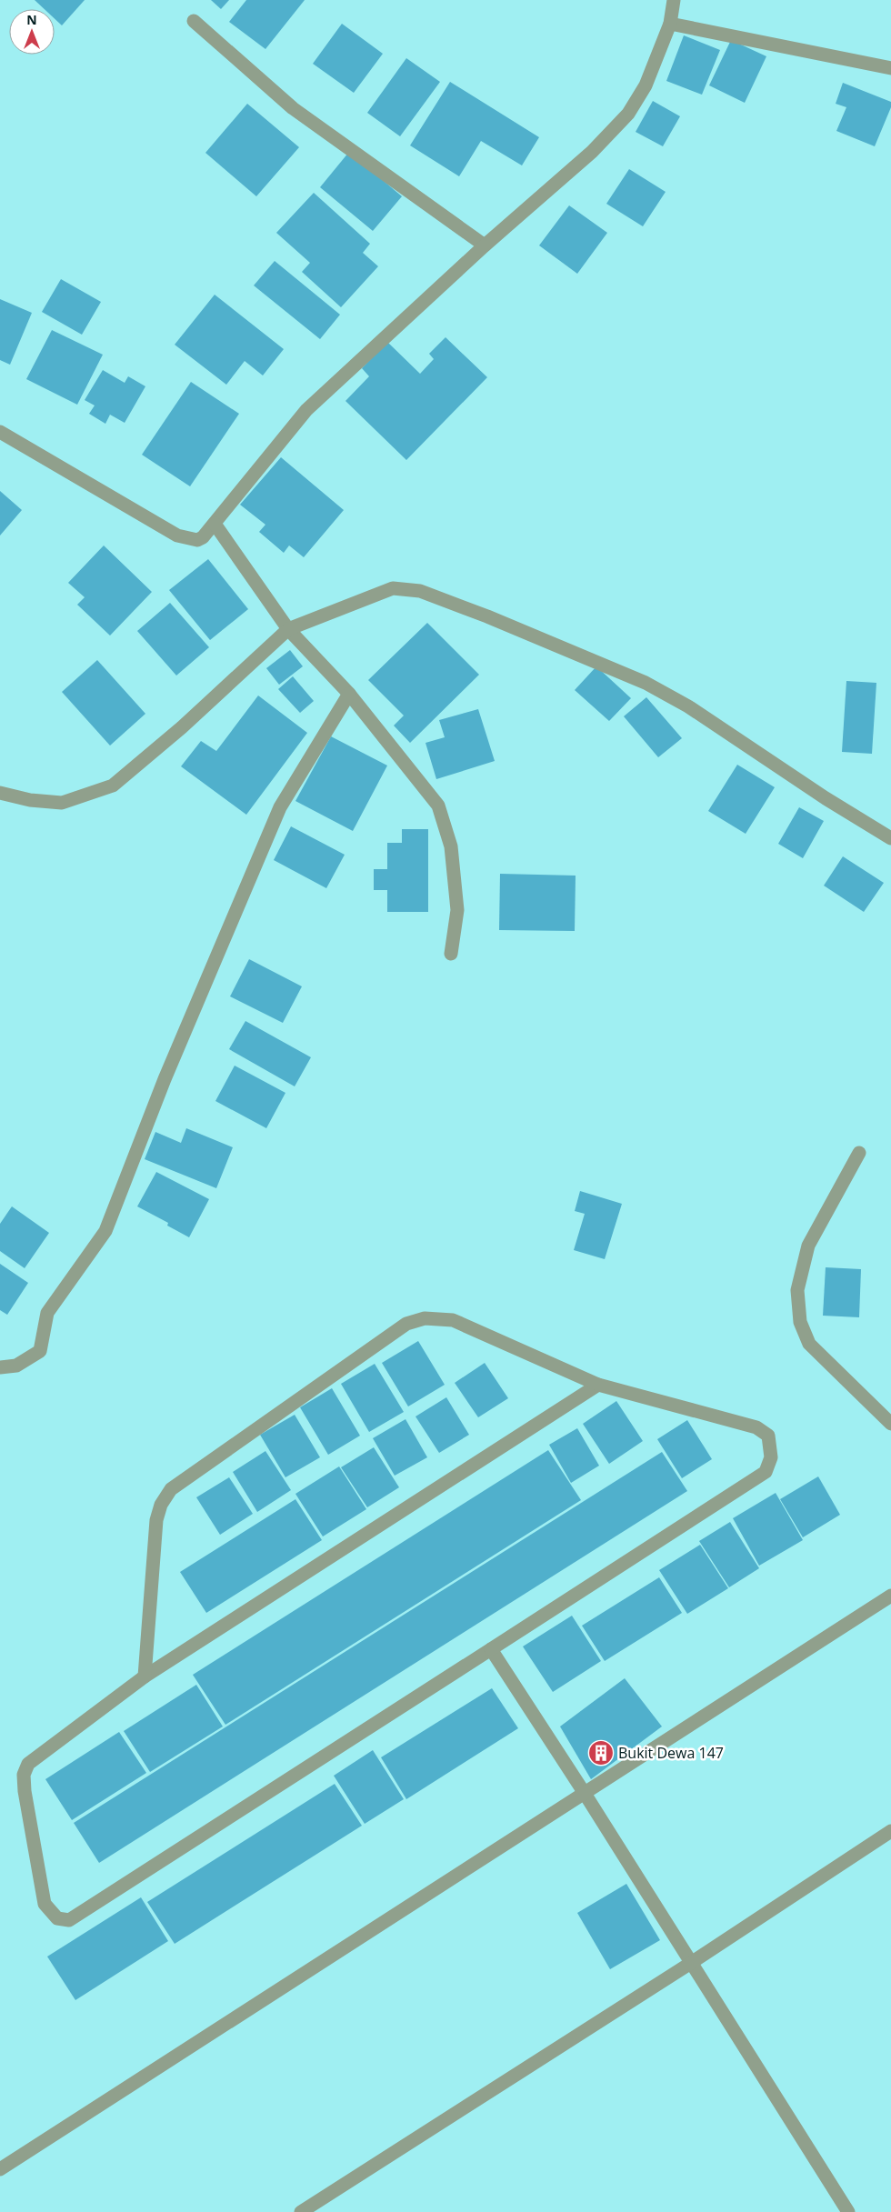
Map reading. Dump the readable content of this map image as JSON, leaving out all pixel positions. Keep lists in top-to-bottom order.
{
  "places": {
    "building": ["Bukit Dewa 147"]
  },
  "north": "top"
}
